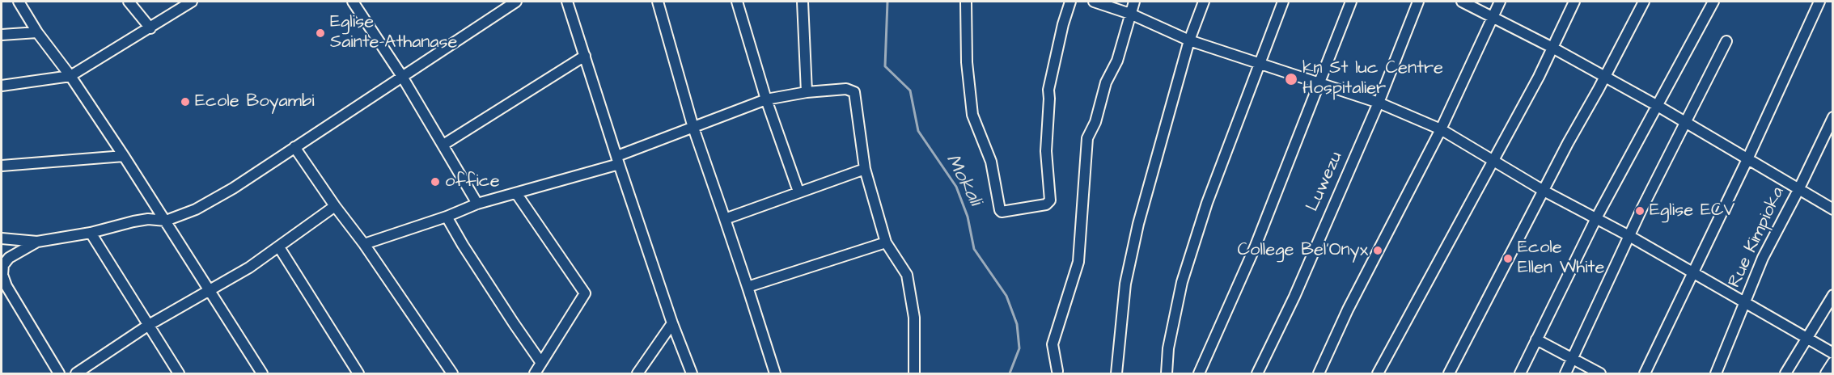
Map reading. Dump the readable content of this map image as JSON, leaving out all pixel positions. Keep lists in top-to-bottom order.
{
  "streets": {
    "street": ["Luwezu", "Rue Kimpioka"]
  },
  "water": ["Mokali"],
  "places": [
    "Eglise Sainte-Athanase",
    "kn St luc Centre Hospitalier",
    "Ecole Boyambi",
    "office",
    "Eglise ECV",
    "College Bel'Onyx",
    "Ecole Ellen White"
  ]
}
